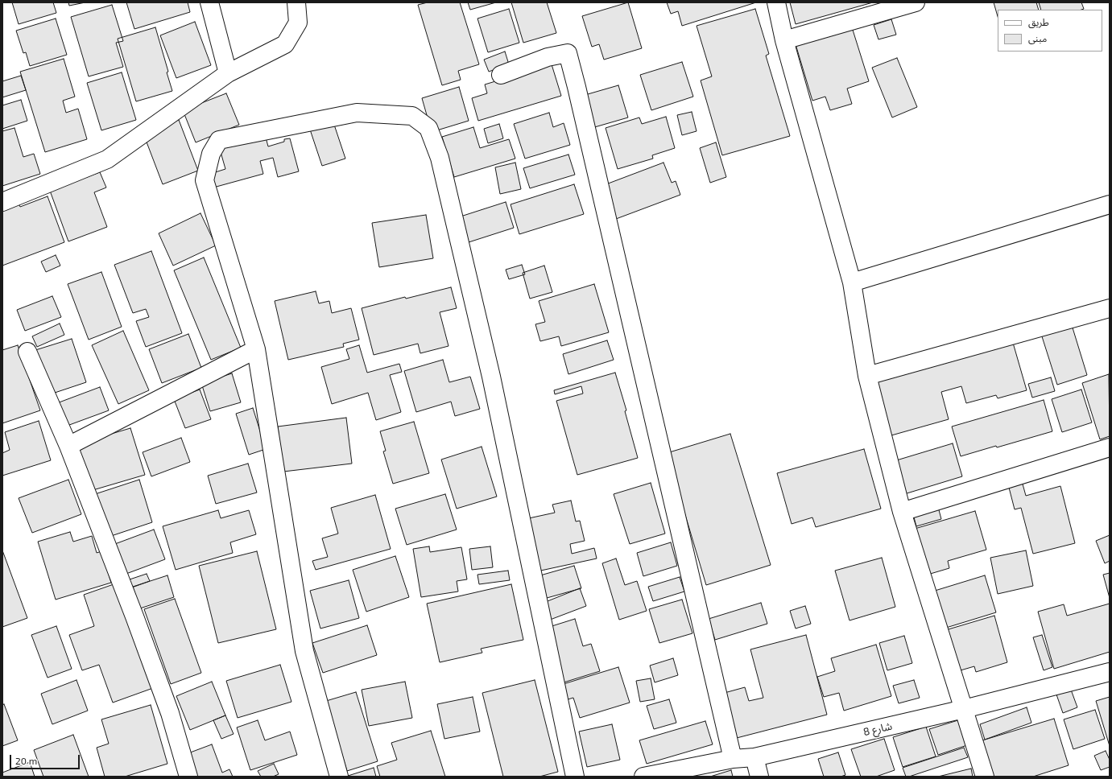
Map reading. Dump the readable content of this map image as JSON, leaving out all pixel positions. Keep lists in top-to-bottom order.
{
  "streets": {
    "street": ["شارع 8"]
  },
  "legend": ["طريق", "مبنى"],
  "scale_bar": "20 m"
}
